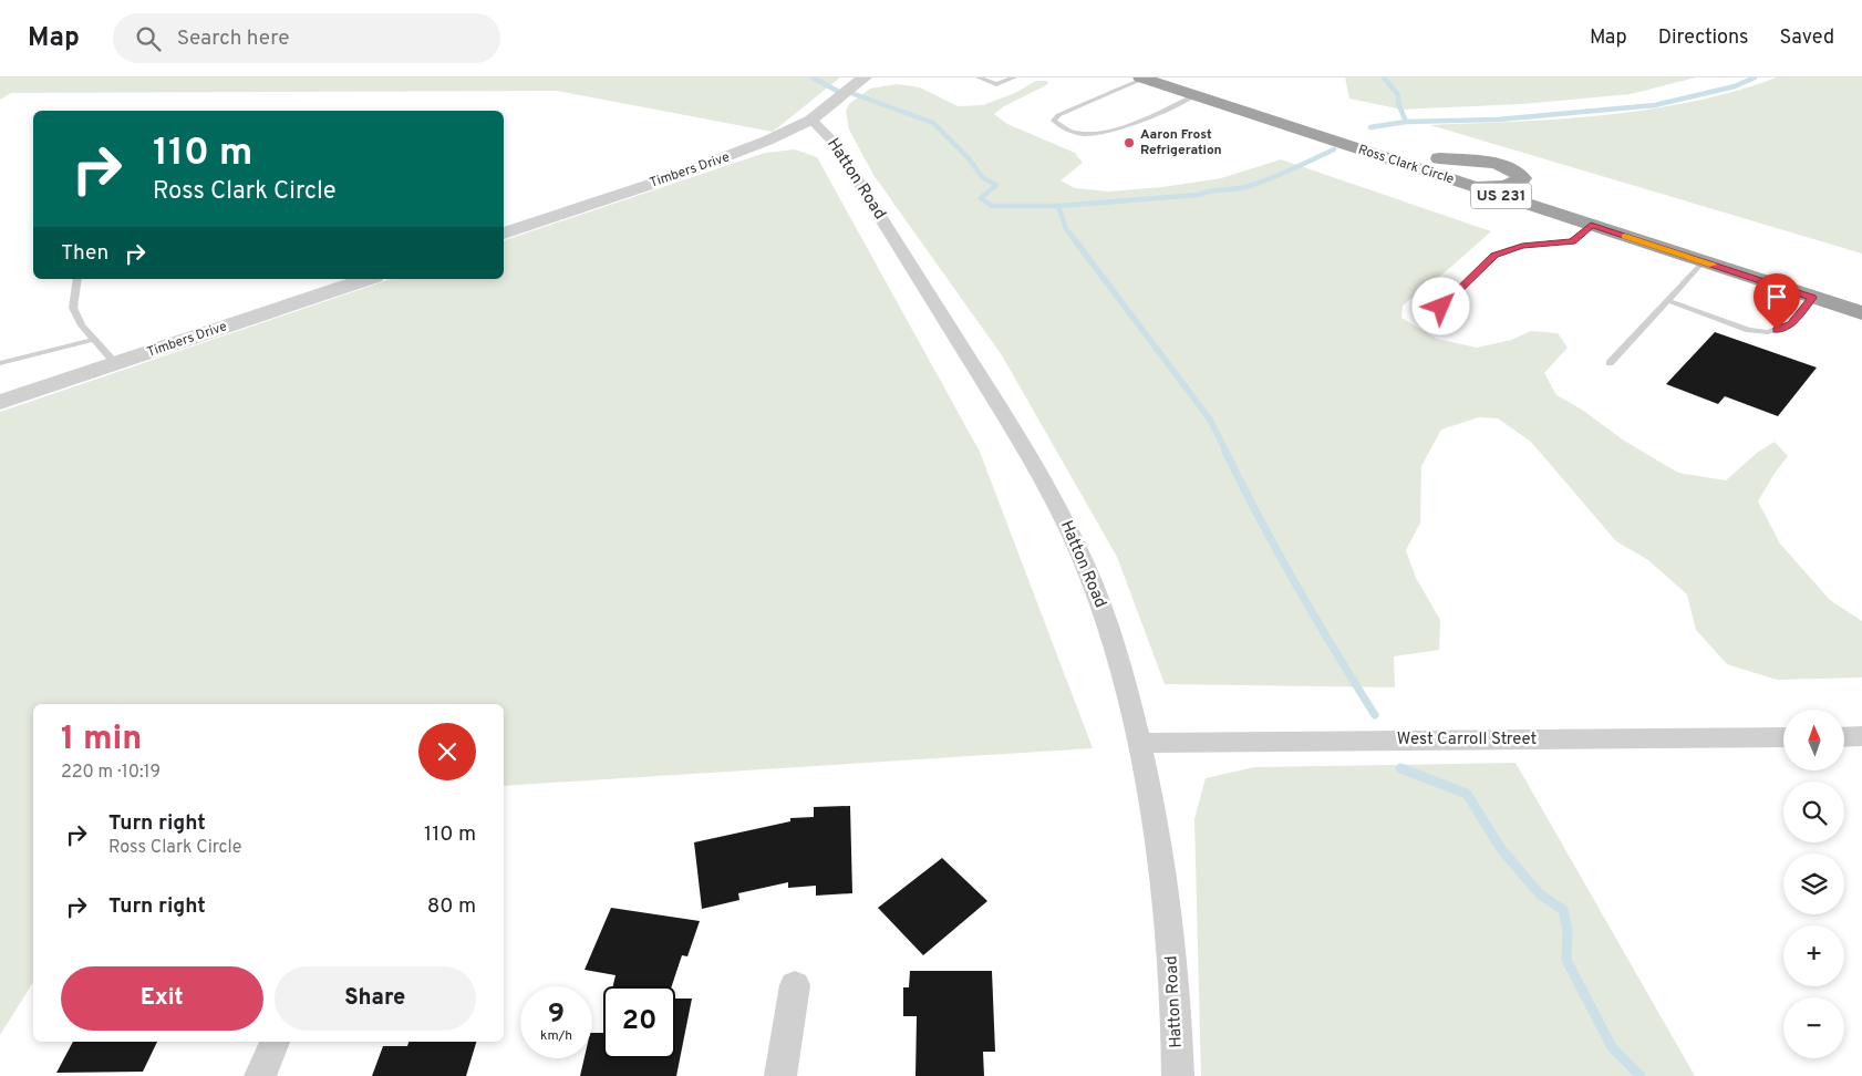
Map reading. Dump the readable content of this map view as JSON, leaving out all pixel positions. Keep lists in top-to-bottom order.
{
  "streets": {
    "highway": ["Ross Clark Circle", "US 231"],
    "street": ["Timbers Drive", "Hatton Road", "West Carroll Street"]
  },
  "crossings": [
    ["Timbers Drive", "Hatton Road"],
    ["Hatton Road", "West Carroll Street"]
  ],
  "places": ["Aaron Frost Refrigeration"],
  "north": "top",
  "page": {
    "header": "Map",
    "search": "Search here",
    "nav": ["Map", "Directions", "Saved"],
    "turn": ["110 m", "Ross Clark Circle"],
    "then": "Then",
    "heading": ["1 min", "220 m · 10:19"],
    "map_buttons": ["+", "−"],
    "list": [
      {
        "name": "Turn right",
        "note": "Ross Clark Circle",
        "value": "110 m"
      },
      {
        "name": "Turn right",
        "value": "80 m"
      }
    ],
    "buttons": ["Exit", "Share"],
    "speed": "9 km/h",
    "limit": "20"
  }
}
